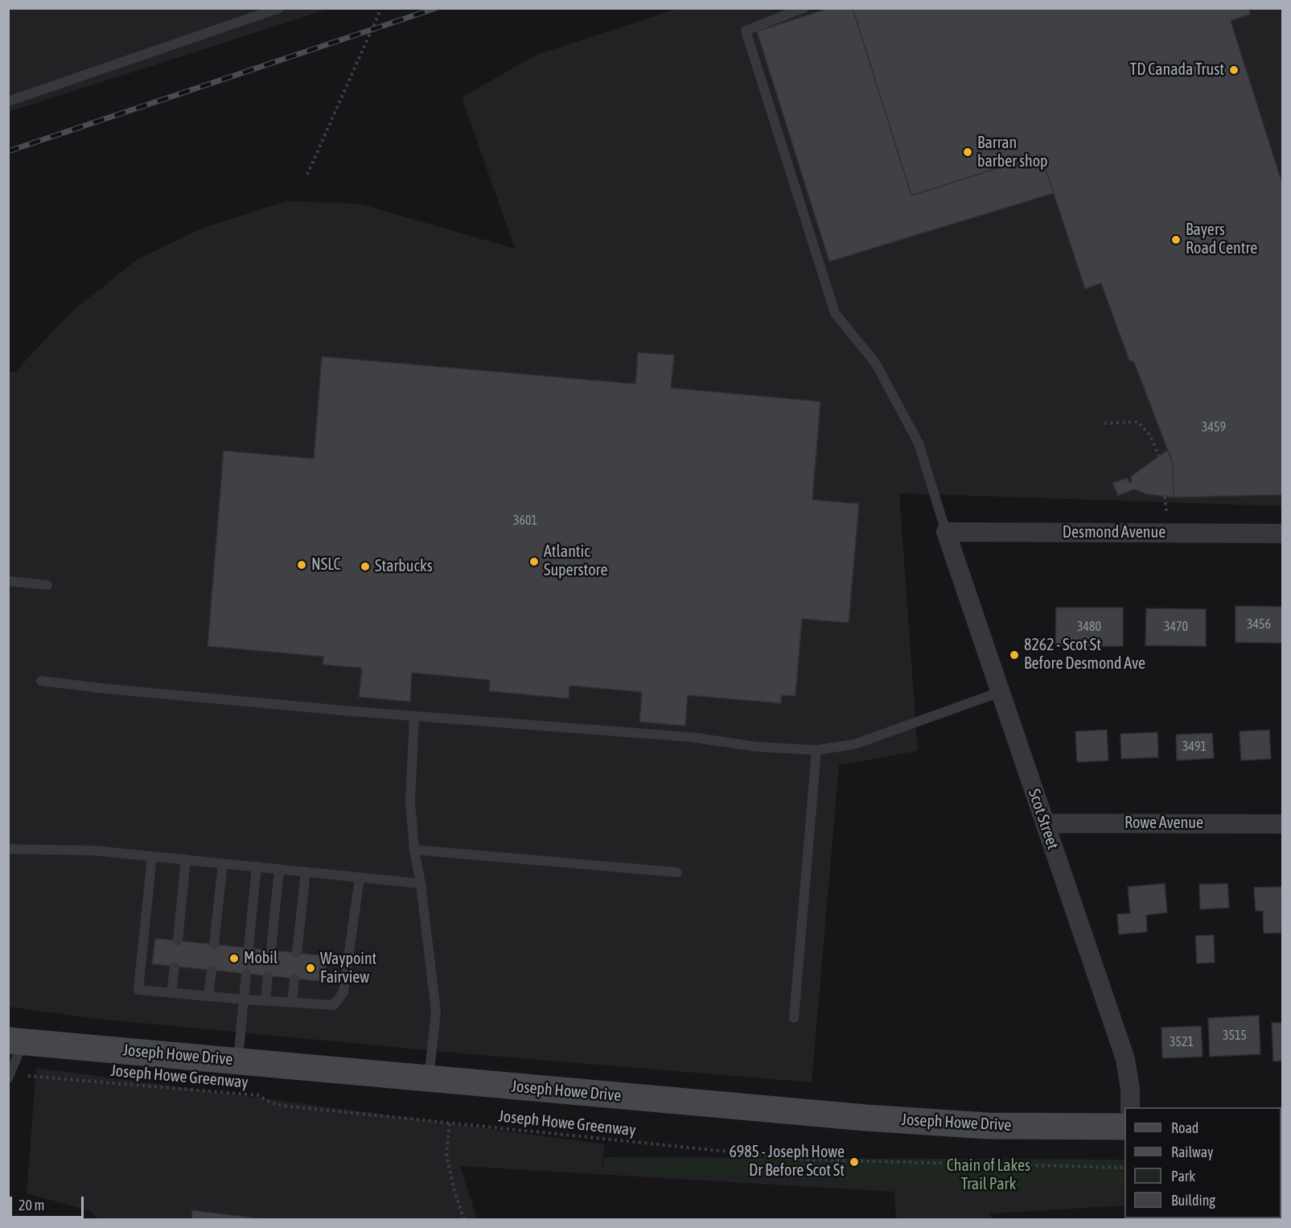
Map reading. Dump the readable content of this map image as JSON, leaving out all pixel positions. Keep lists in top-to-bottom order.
{
  "streets": {
    "main road": ["Joseph Howe Drive"],
    "street": ["Desmond Avenue", "Scot Street", "Rowe Avenue"],
    "path": ["Joseph Howe Greenway"]
  },
  "crossings": [
    ["Desmond Avenue", "Scot Street"],
    ["Scot Street", "Rowe Avenue"]
  ],
  "parks": ["Chain of Lakes Trail Park"],
  "places": [
    "TD Canada Trust",
    "Barran barber shop",
    "Bayers Road Centre",
    "Atlantic Superstore",
    "NSLC",
    "Starbucks",
    "8262 - Scot St Before Desmond Ave",
    "Mobil",
    "Waypoint Fairview",
    "6985 - Joseph Howe Dr Before Scot St"
  ],
  "house_numbers": [
    "3459",
    "3601",
    "3456",
    "3480",
    "3470",
    "3491",
    "3515",
    "3521"
  ],
  "legend": [
    "Road",
    "Railway",
    "Park",
    "Building"
  ],
  "scale_bar": "20 m"
}
